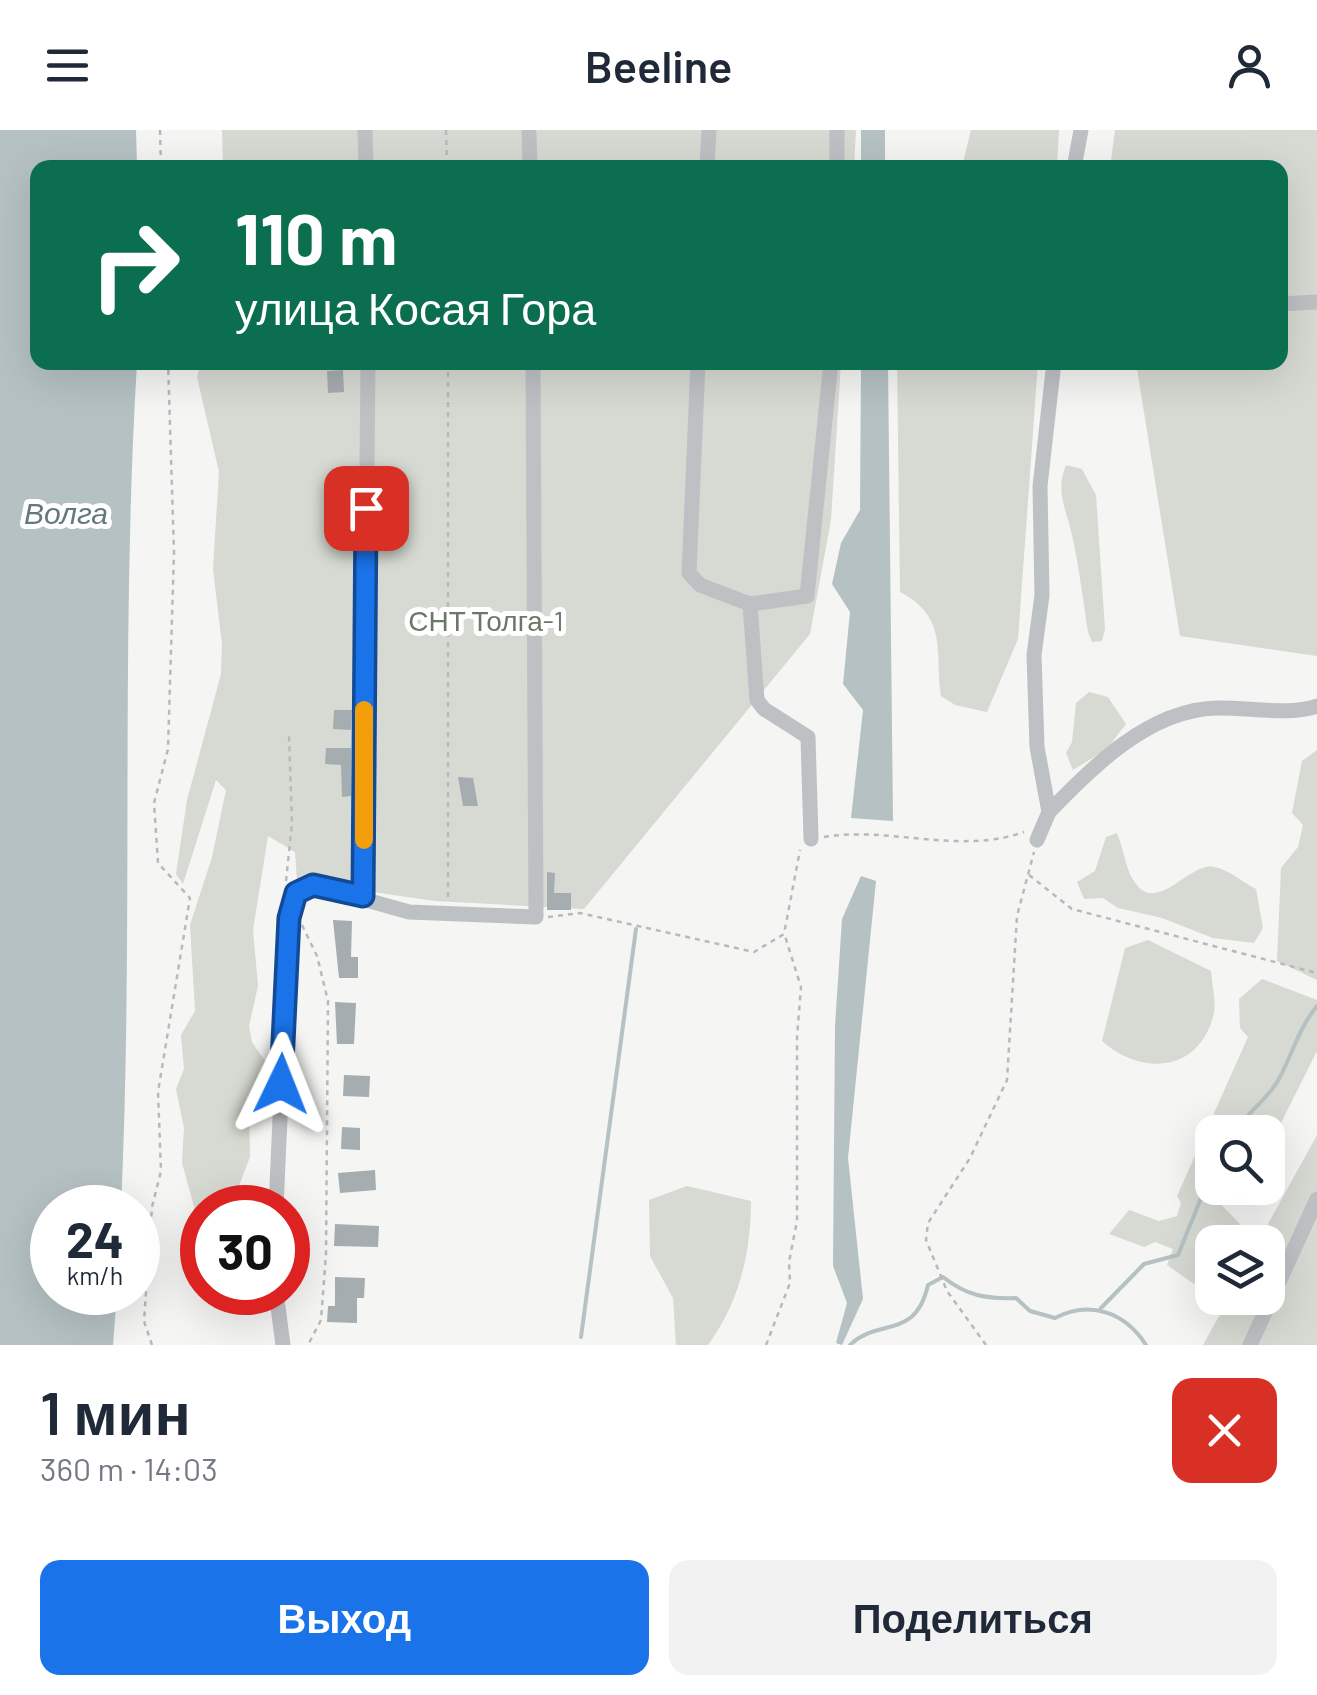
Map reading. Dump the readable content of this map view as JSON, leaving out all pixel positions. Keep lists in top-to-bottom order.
{
  "water": ["Волга"],
  "parks": ["СНТ Толга-1"],
  "page": {
    "header": "Beeline",
    "turn": ["110 m", "улица Косая Гора"],
    "speed": "24 km/h",
    "limit": "30",
    "heading": ["1 мин", "360 m · 14:03"],
    "buttons": ["Выход", "Поделиться"]
  }
}
